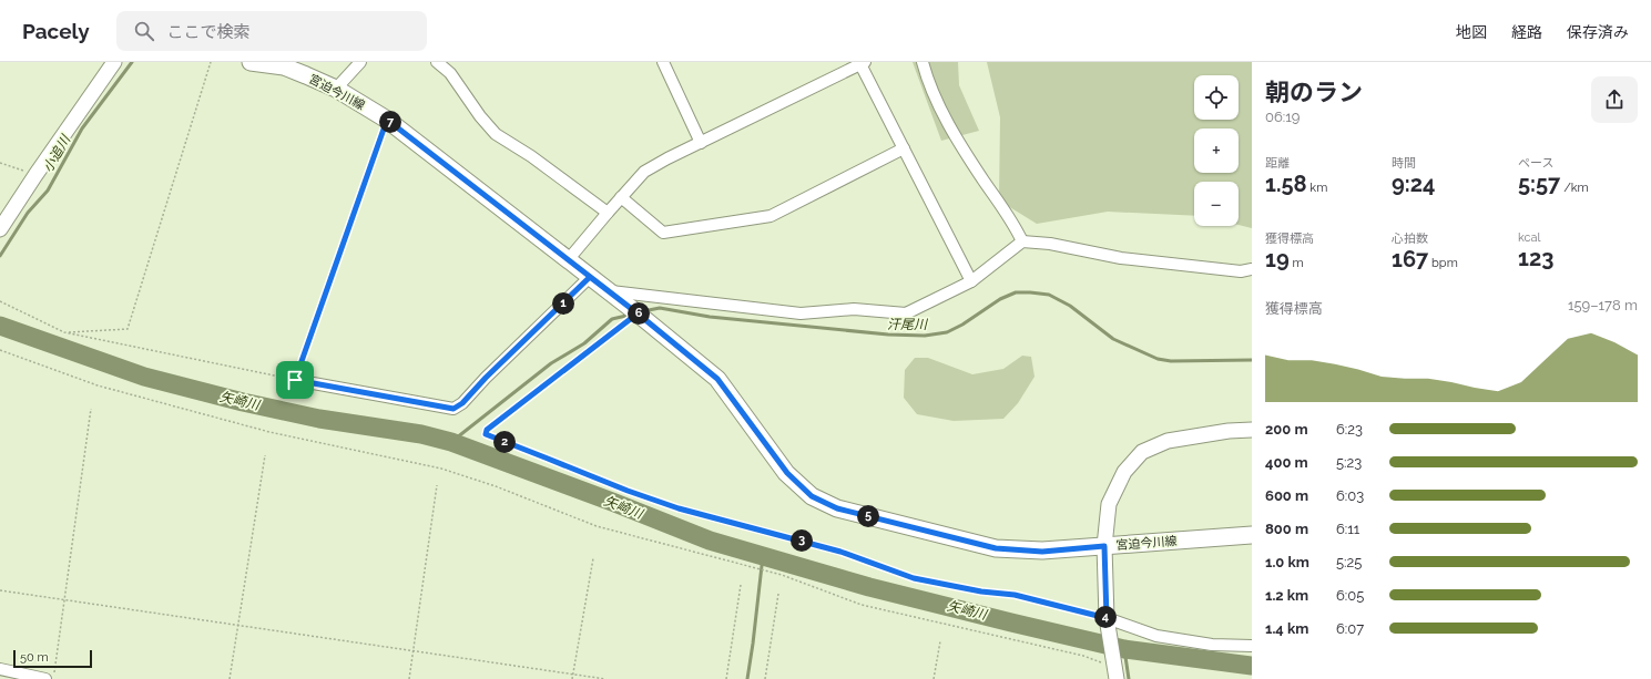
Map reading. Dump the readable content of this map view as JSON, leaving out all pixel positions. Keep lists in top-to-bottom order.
{
  "streets": {
    "main road": ["宮迫今川線"]
  },
  "water": ["小追川", "汗尾川", "矢崎川"],
  "scale_bar": "50 m",
  "page": {
    "header": "Pacely",
    "search": "ここで検索",
    "nav": ["地図", "経路", "保存済み"],
    "heading": ["朝のラン", "06:19"],
    "map_buttons": ["+", "−"],
    "pins": [
      "7",
      "1",
      "6",
      "2",
      "5",
      "3",
      "4"
    ],
    "stats": [
      ["距離", "1.58 km"],
      ["時間", "9:24"],
      ["ペース", "5:57 /km"],
      ["獲得標高", "19 m"],
      ["心拍数", "167 bpm"],
      ["kcal", "123"]
    ],
    "chart": ["獲得標高", "159–178 m"],
    "list": [
      {
        "name": "200 m",
        "note": "6:23"
      },
      {
        "name": "400 m",
        "note": "5:23"
      },
      {
        "name": "600 m",
        "note": "6:03"
      },
      {
        "name": "800 m",
        "note": "6:11"
      },
      {
        "name": "1.0 km",
        "note": "5:25"
      },
      {
        "name": "1.2 km",
        "note": "6:05"
      },
      {
        "name": "1.4 km",
        "note": "6:07"
      }
    ],
    "scale": "50 m"
  }
}
